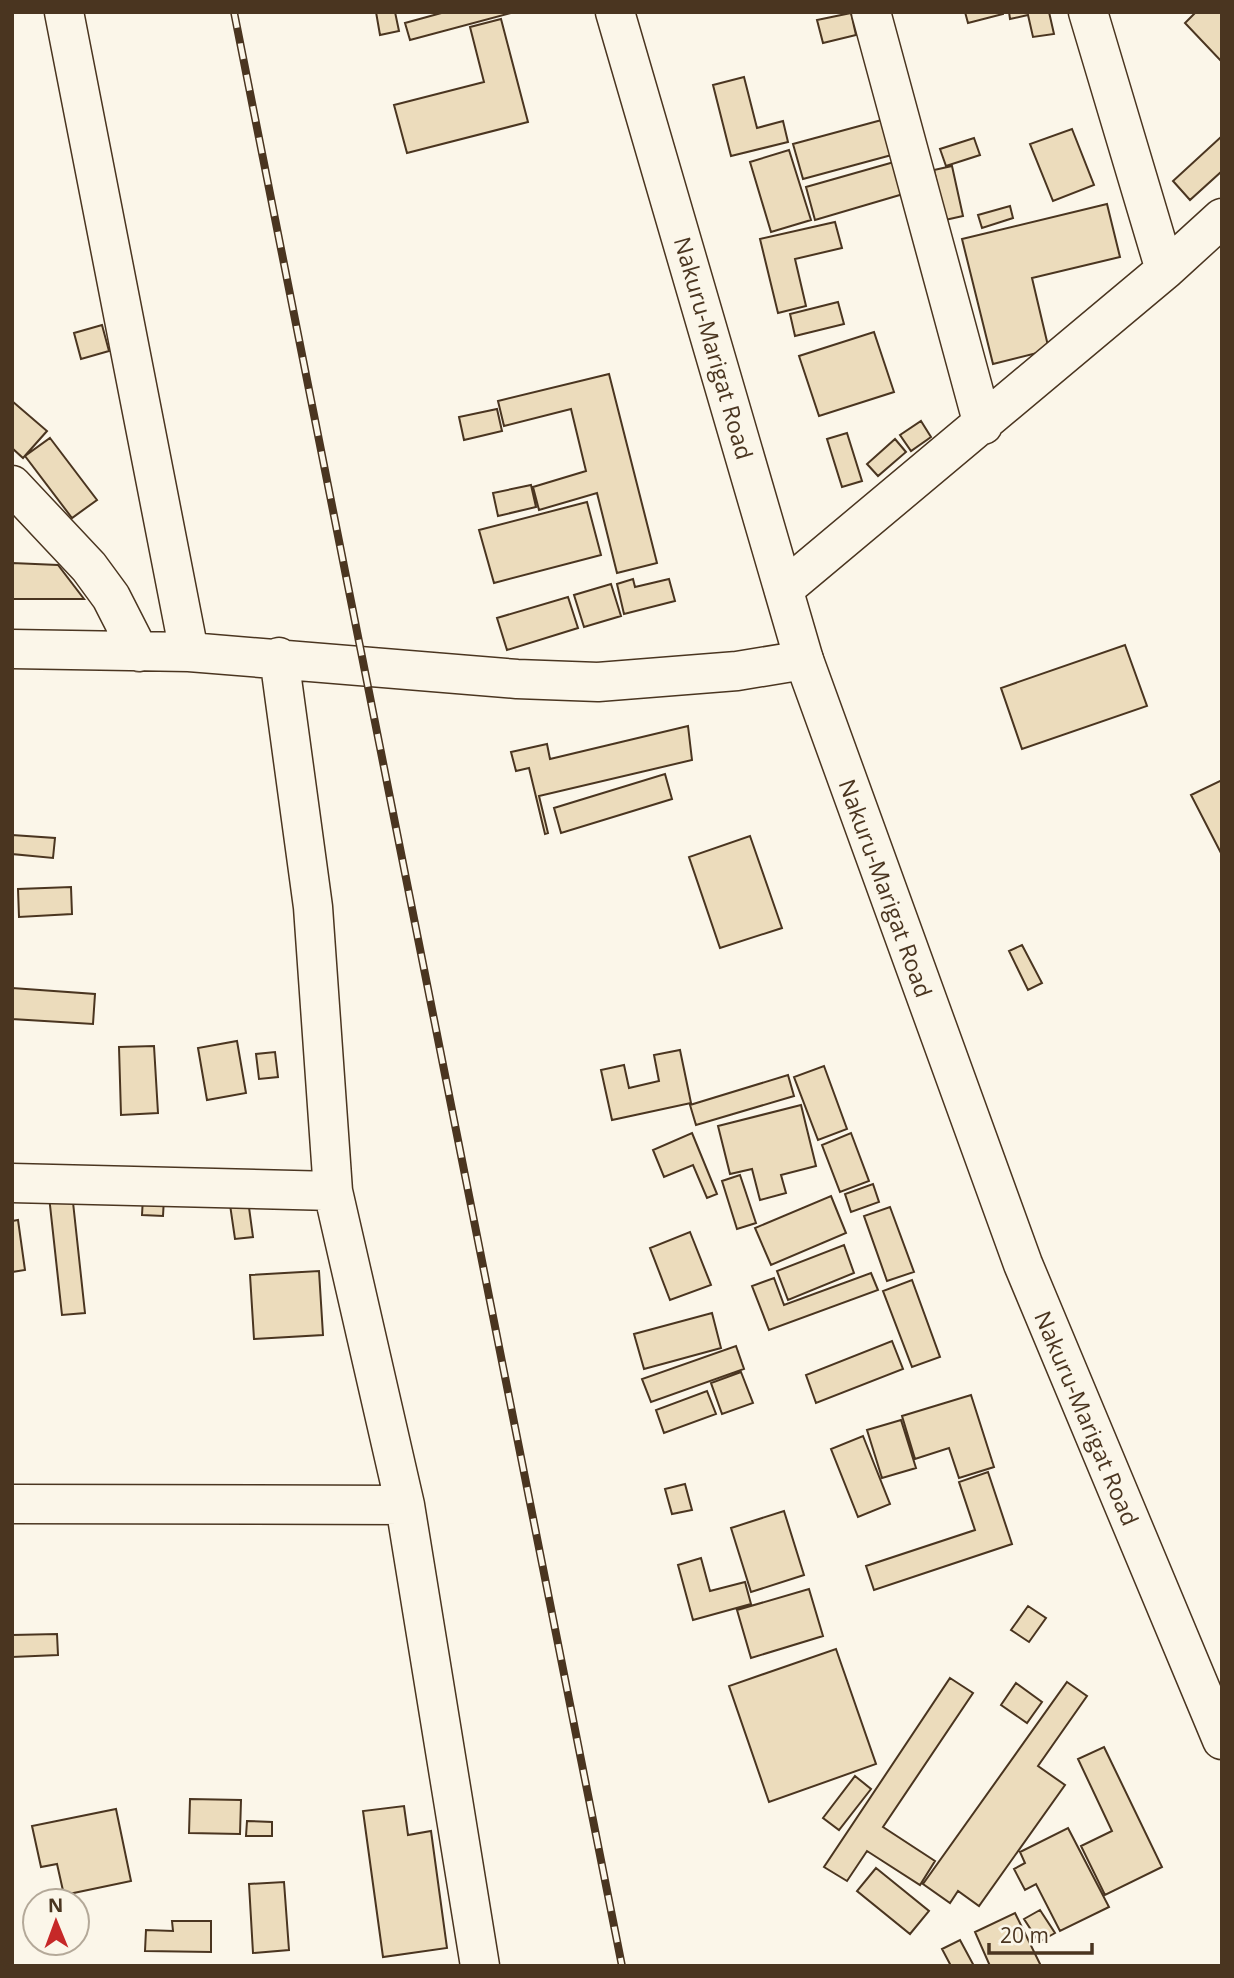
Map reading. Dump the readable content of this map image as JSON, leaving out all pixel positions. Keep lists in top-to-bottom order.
{
  "streets": {
    "street": ["Nakuru-Marigat Road"]
  },
  "scale_bar": "20 m",
  "north": "top"
}
